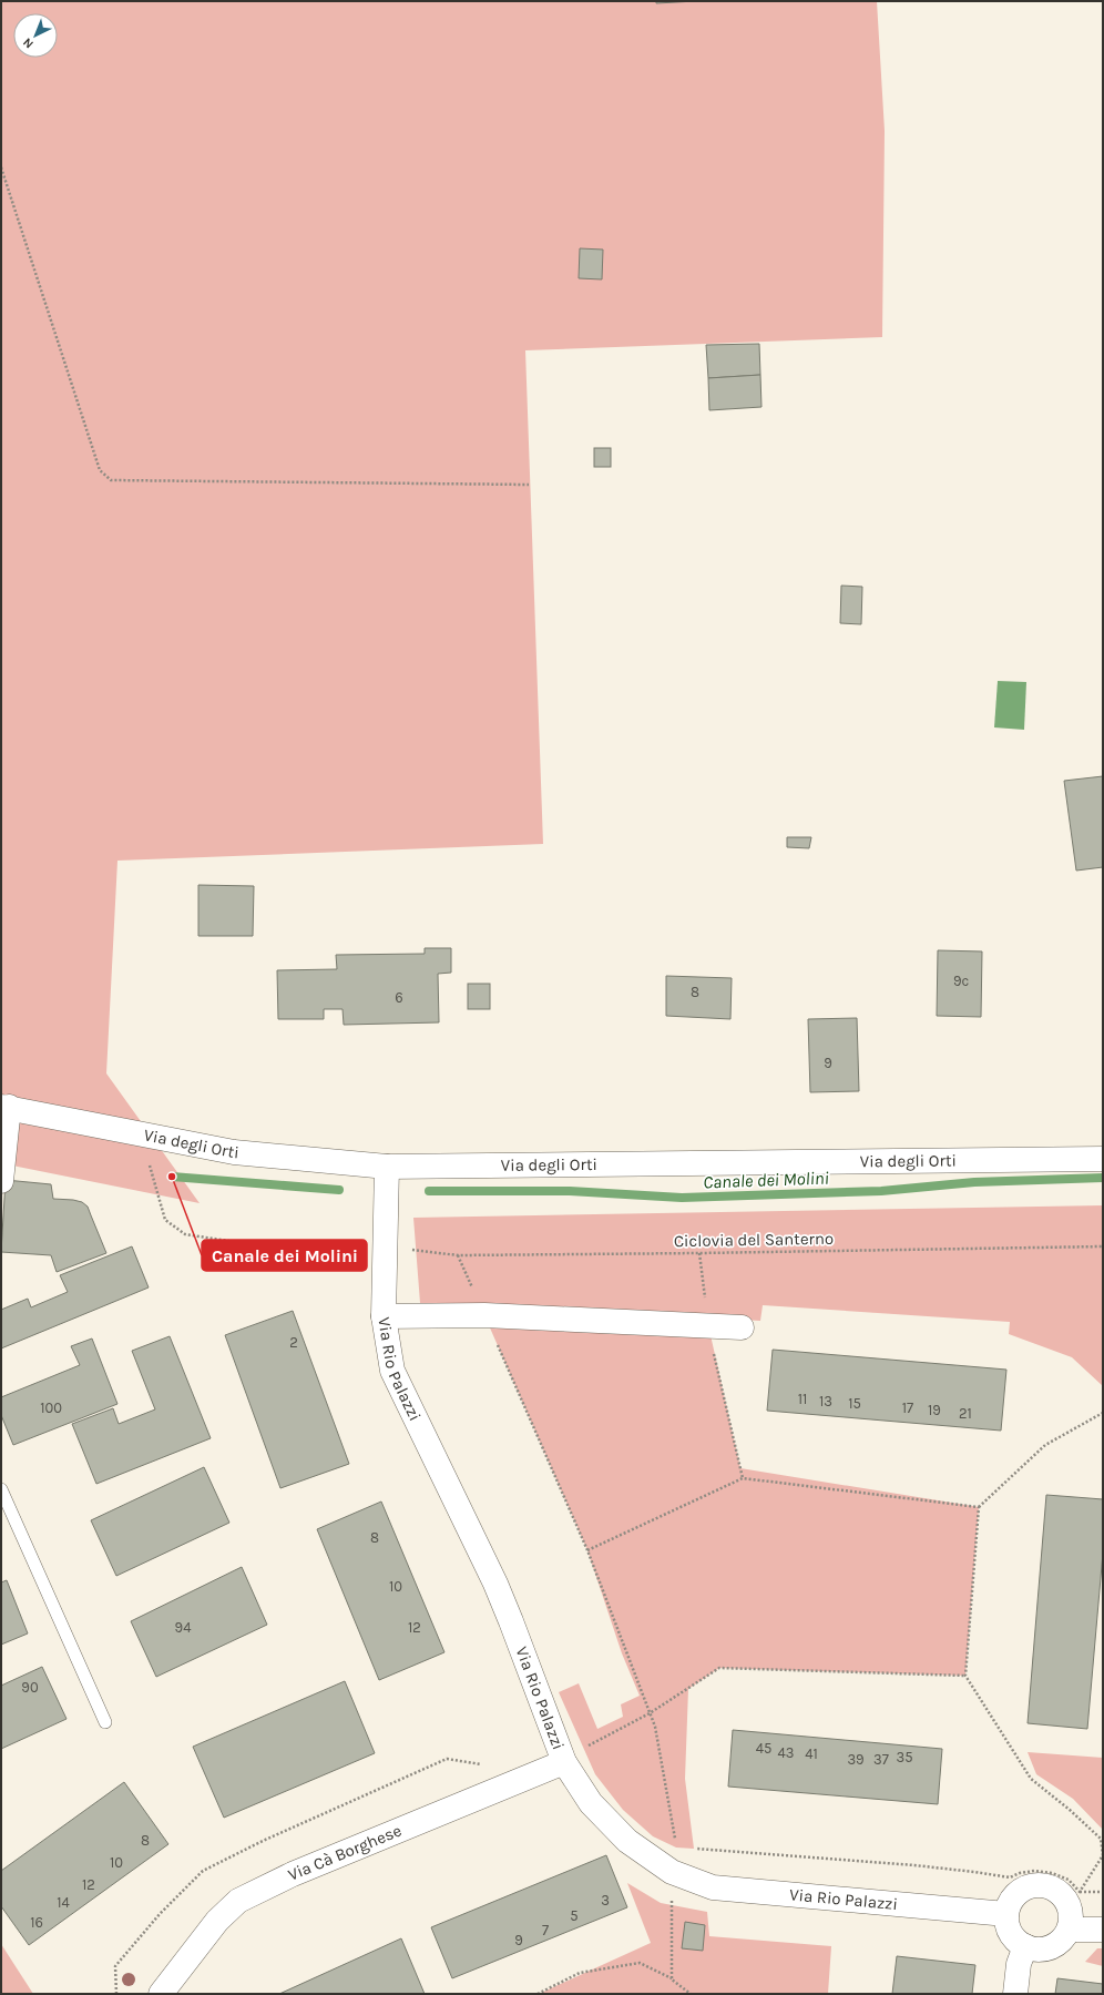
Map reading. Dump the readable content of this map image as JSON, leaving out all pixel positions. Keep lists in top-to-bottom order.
{
  "streets": {
    "street": ["Via degli Orti", "Via Rio Palazzi", "Via Cà Borghese"],
    "path": ["Ciclovia del Santerno"]
  },
  "crossings": [
    ["Via degli Orti", "Via Rio Palazzi"],
    ["Via Rio Palazzi", "Via Cà Borghese"]
  ],
  "water": ["Canale dei Molini"],
  "places": ["Canale dei Molini"],
  "house_numbers": [
    "9c",
    "8",
    "6",
    "9",
    "2",
    "11",
    "13",
    "15",
    "100",
    "17",
    "19",
    "21",
    "8",
    "10",
    "94",
    "12",
    "90",
    "45",
    "43",
    "41",
    "35",
    "39",
    "37",
    "8",
    "10",
    "12",
    "3",
    "14",
    "5",
    "16",
    "7",
    "9"
  ],
  "north": "bottom left"
}
